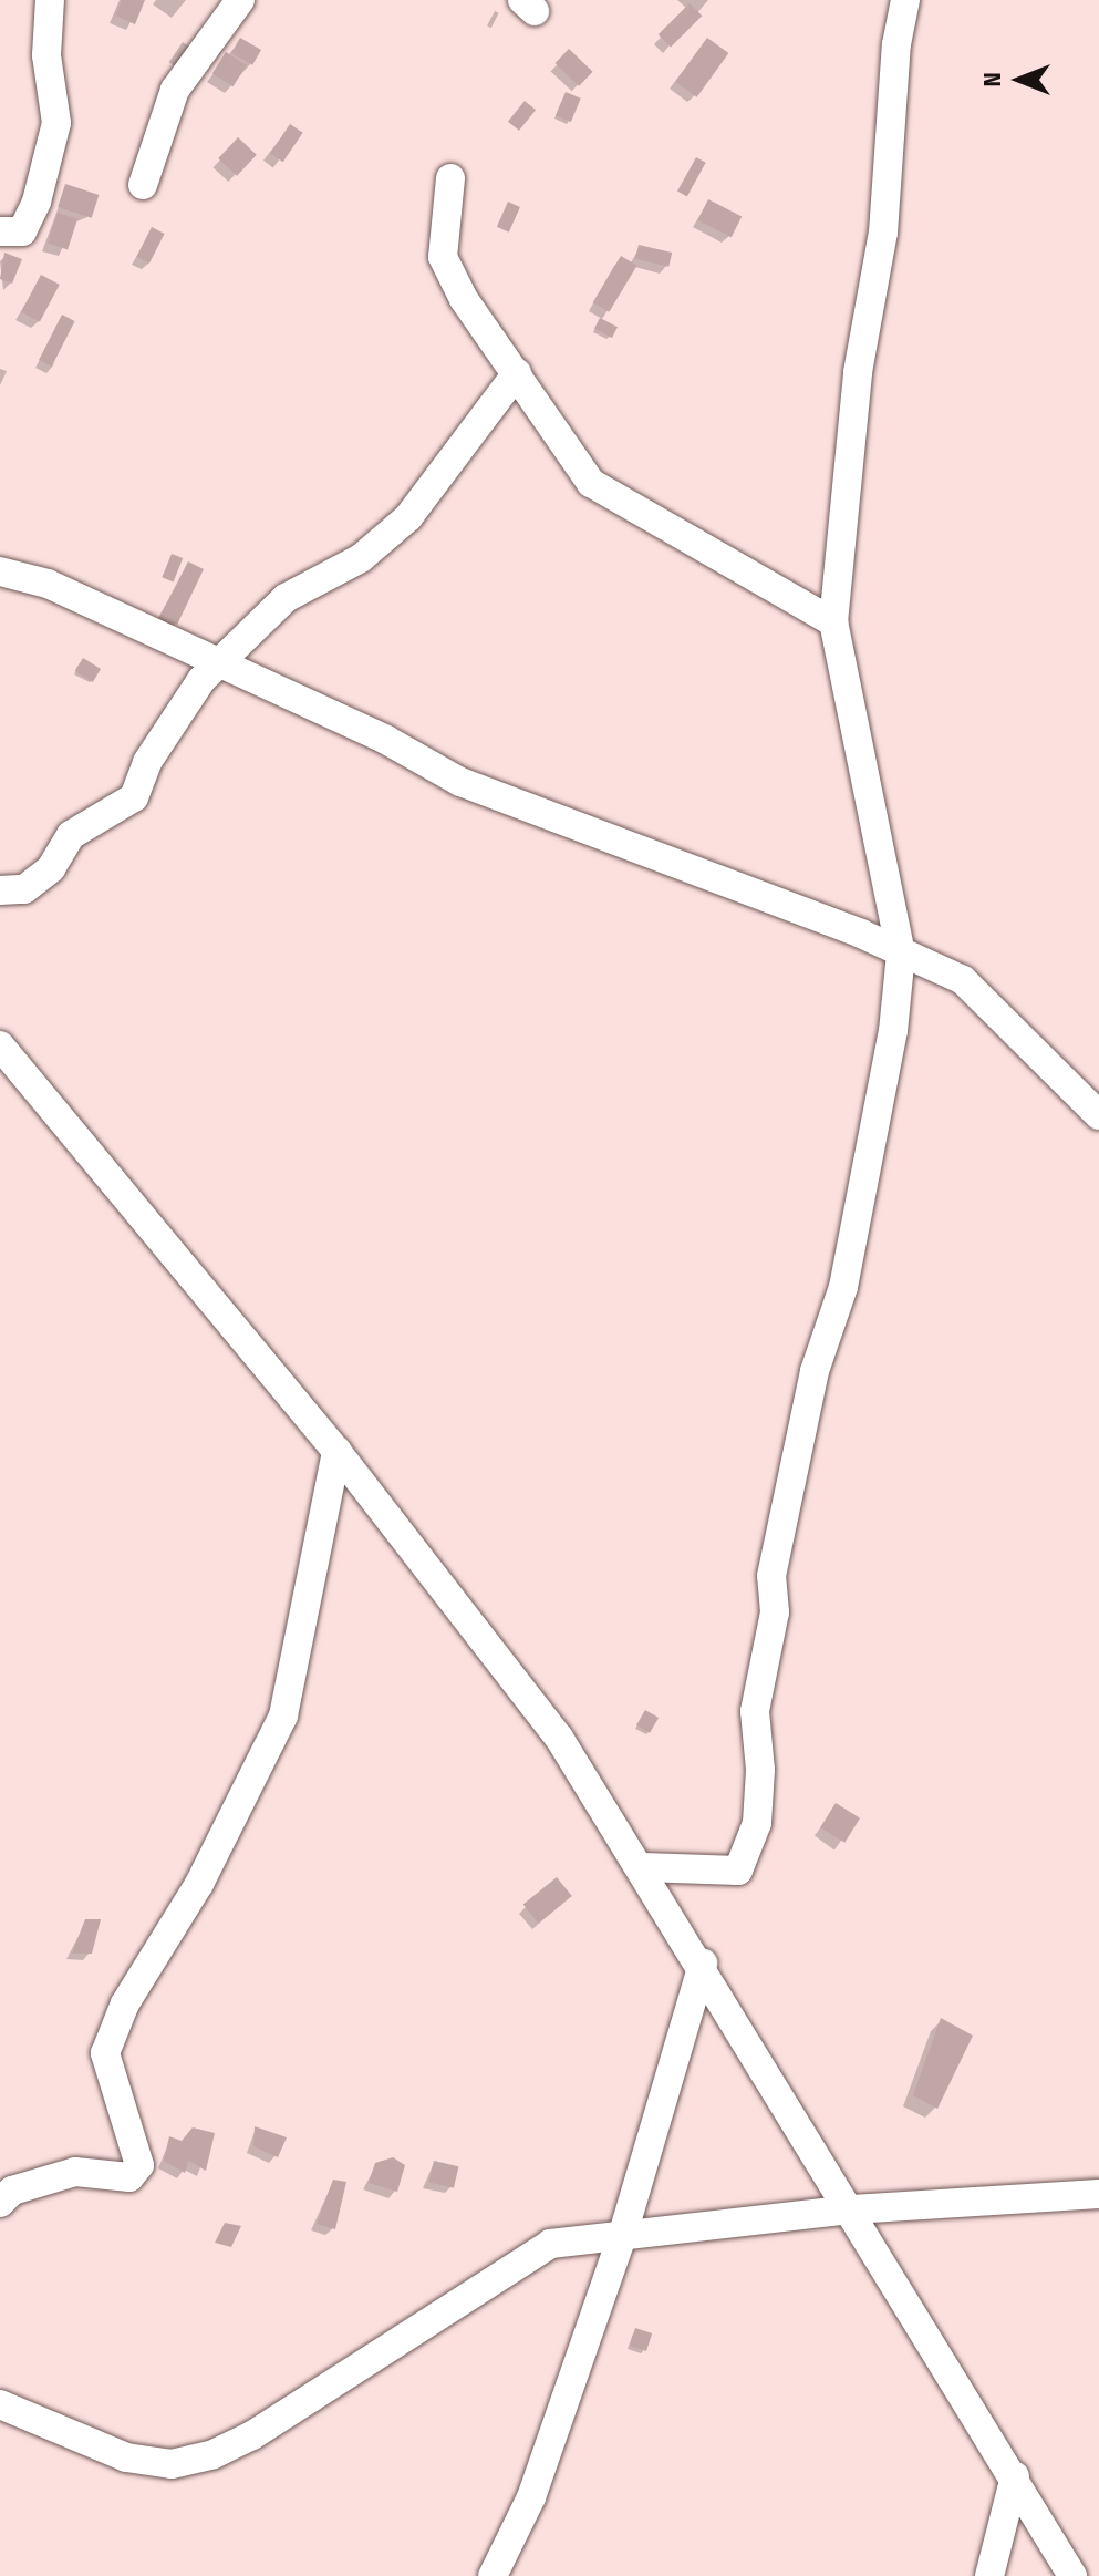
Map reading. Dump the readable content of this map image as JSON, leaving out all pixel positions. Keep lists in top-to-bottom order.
{
  "north": "left"
}
